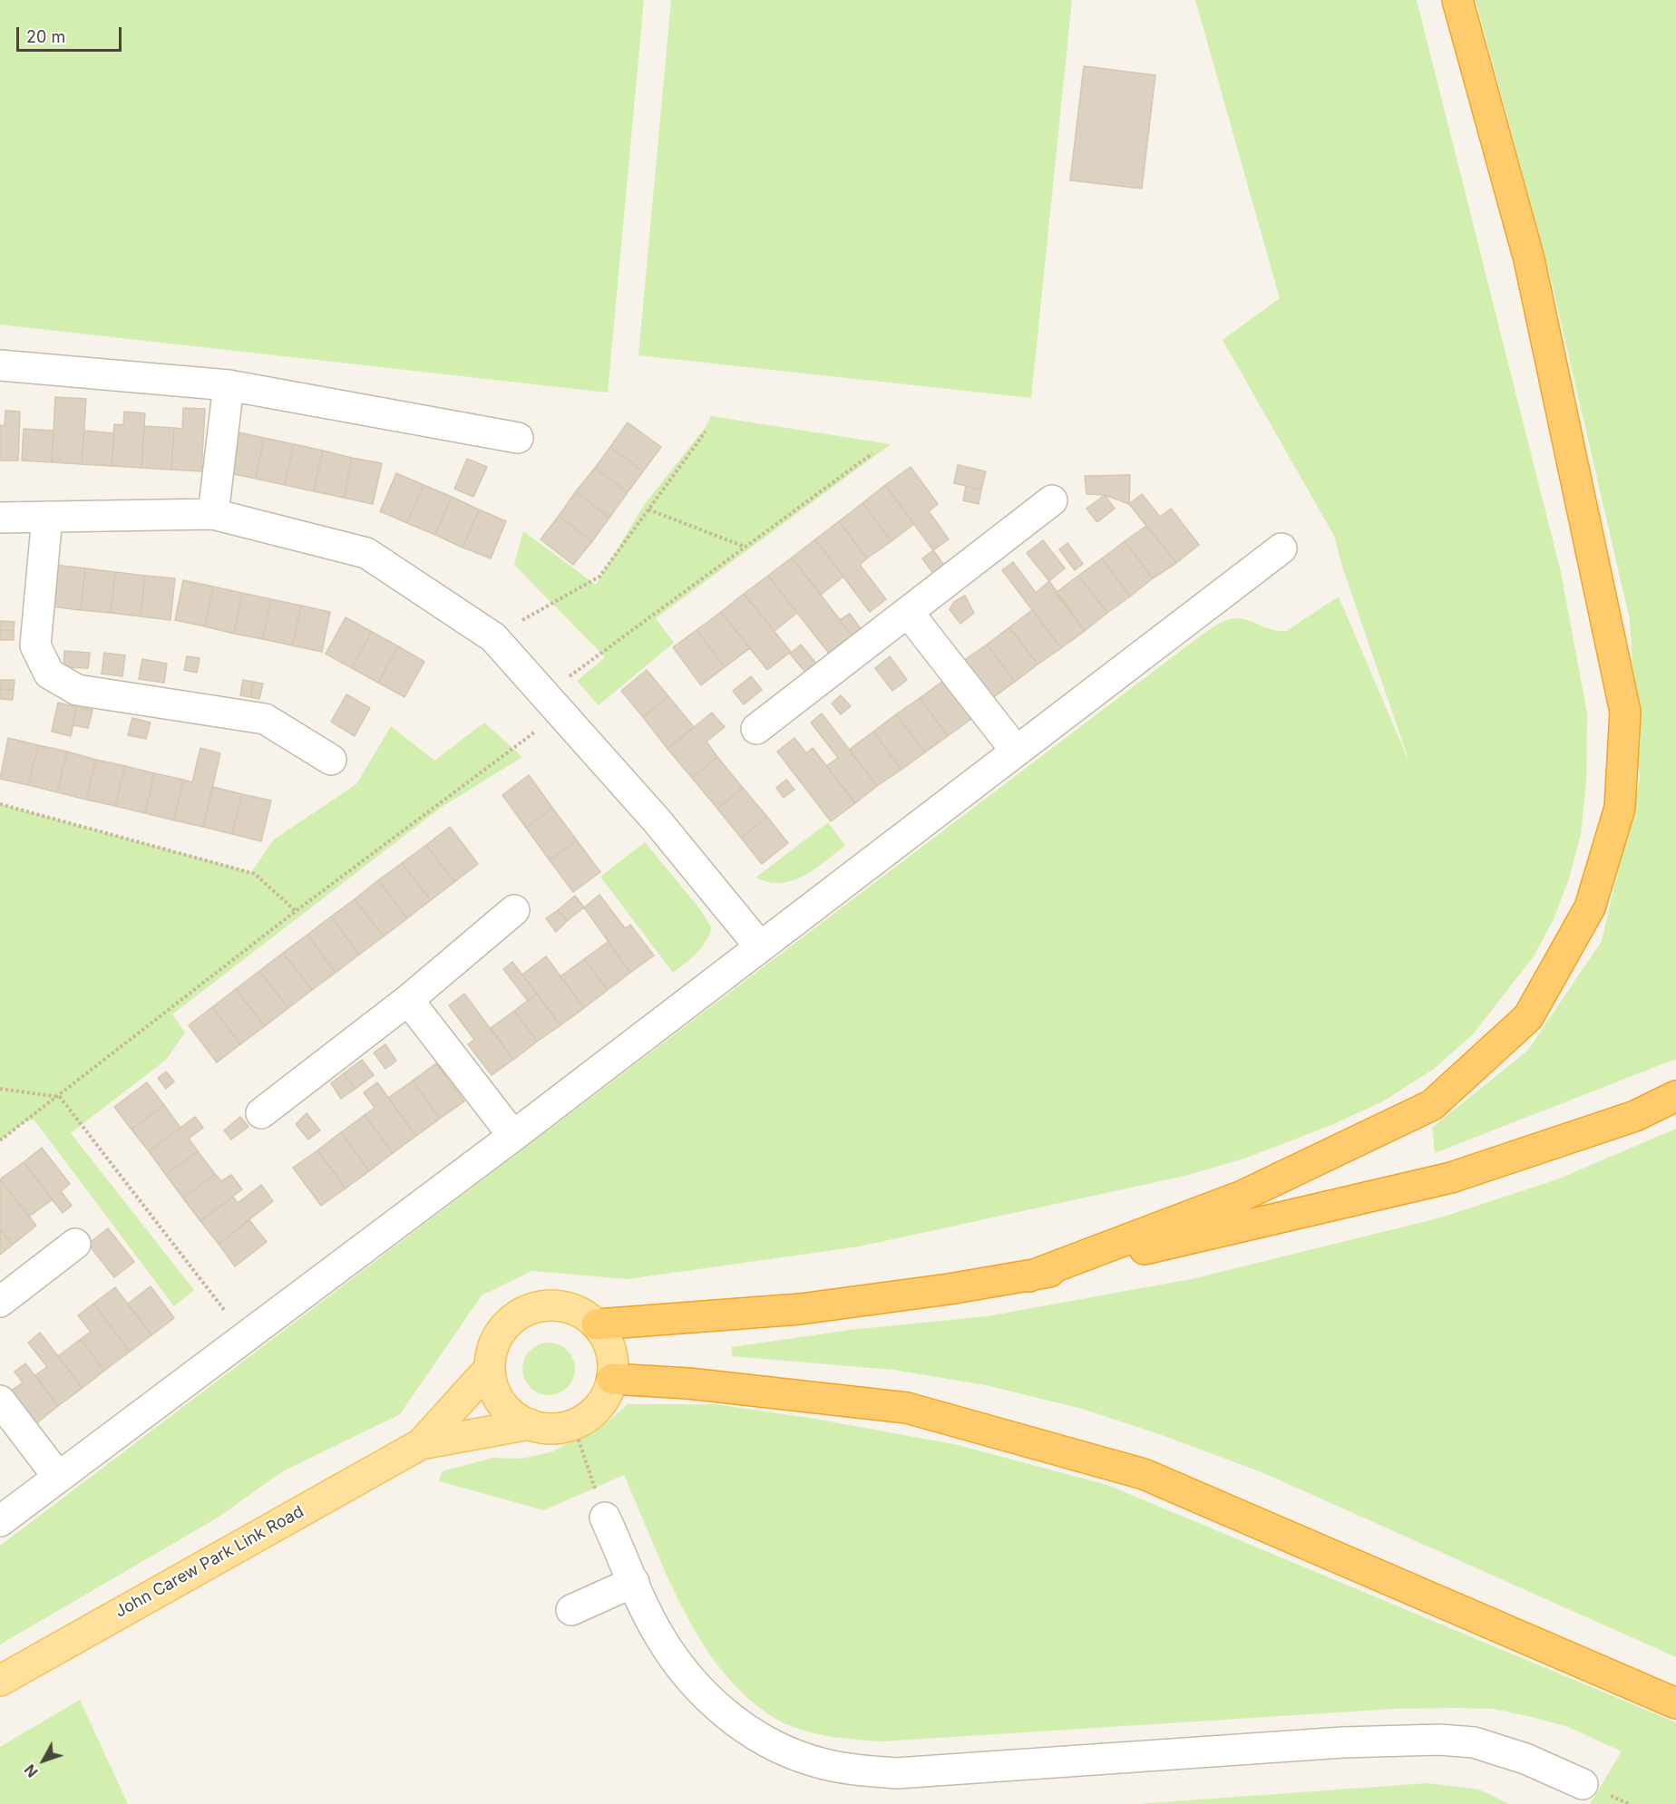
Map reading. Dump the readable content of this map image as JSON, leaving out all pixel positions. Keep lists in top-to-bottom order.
{
  "streets": {
    "main road": ["John Carew Park Link Road"]
  },
  "scale_bar": "20 m",
  "north": "bottom left"
}
